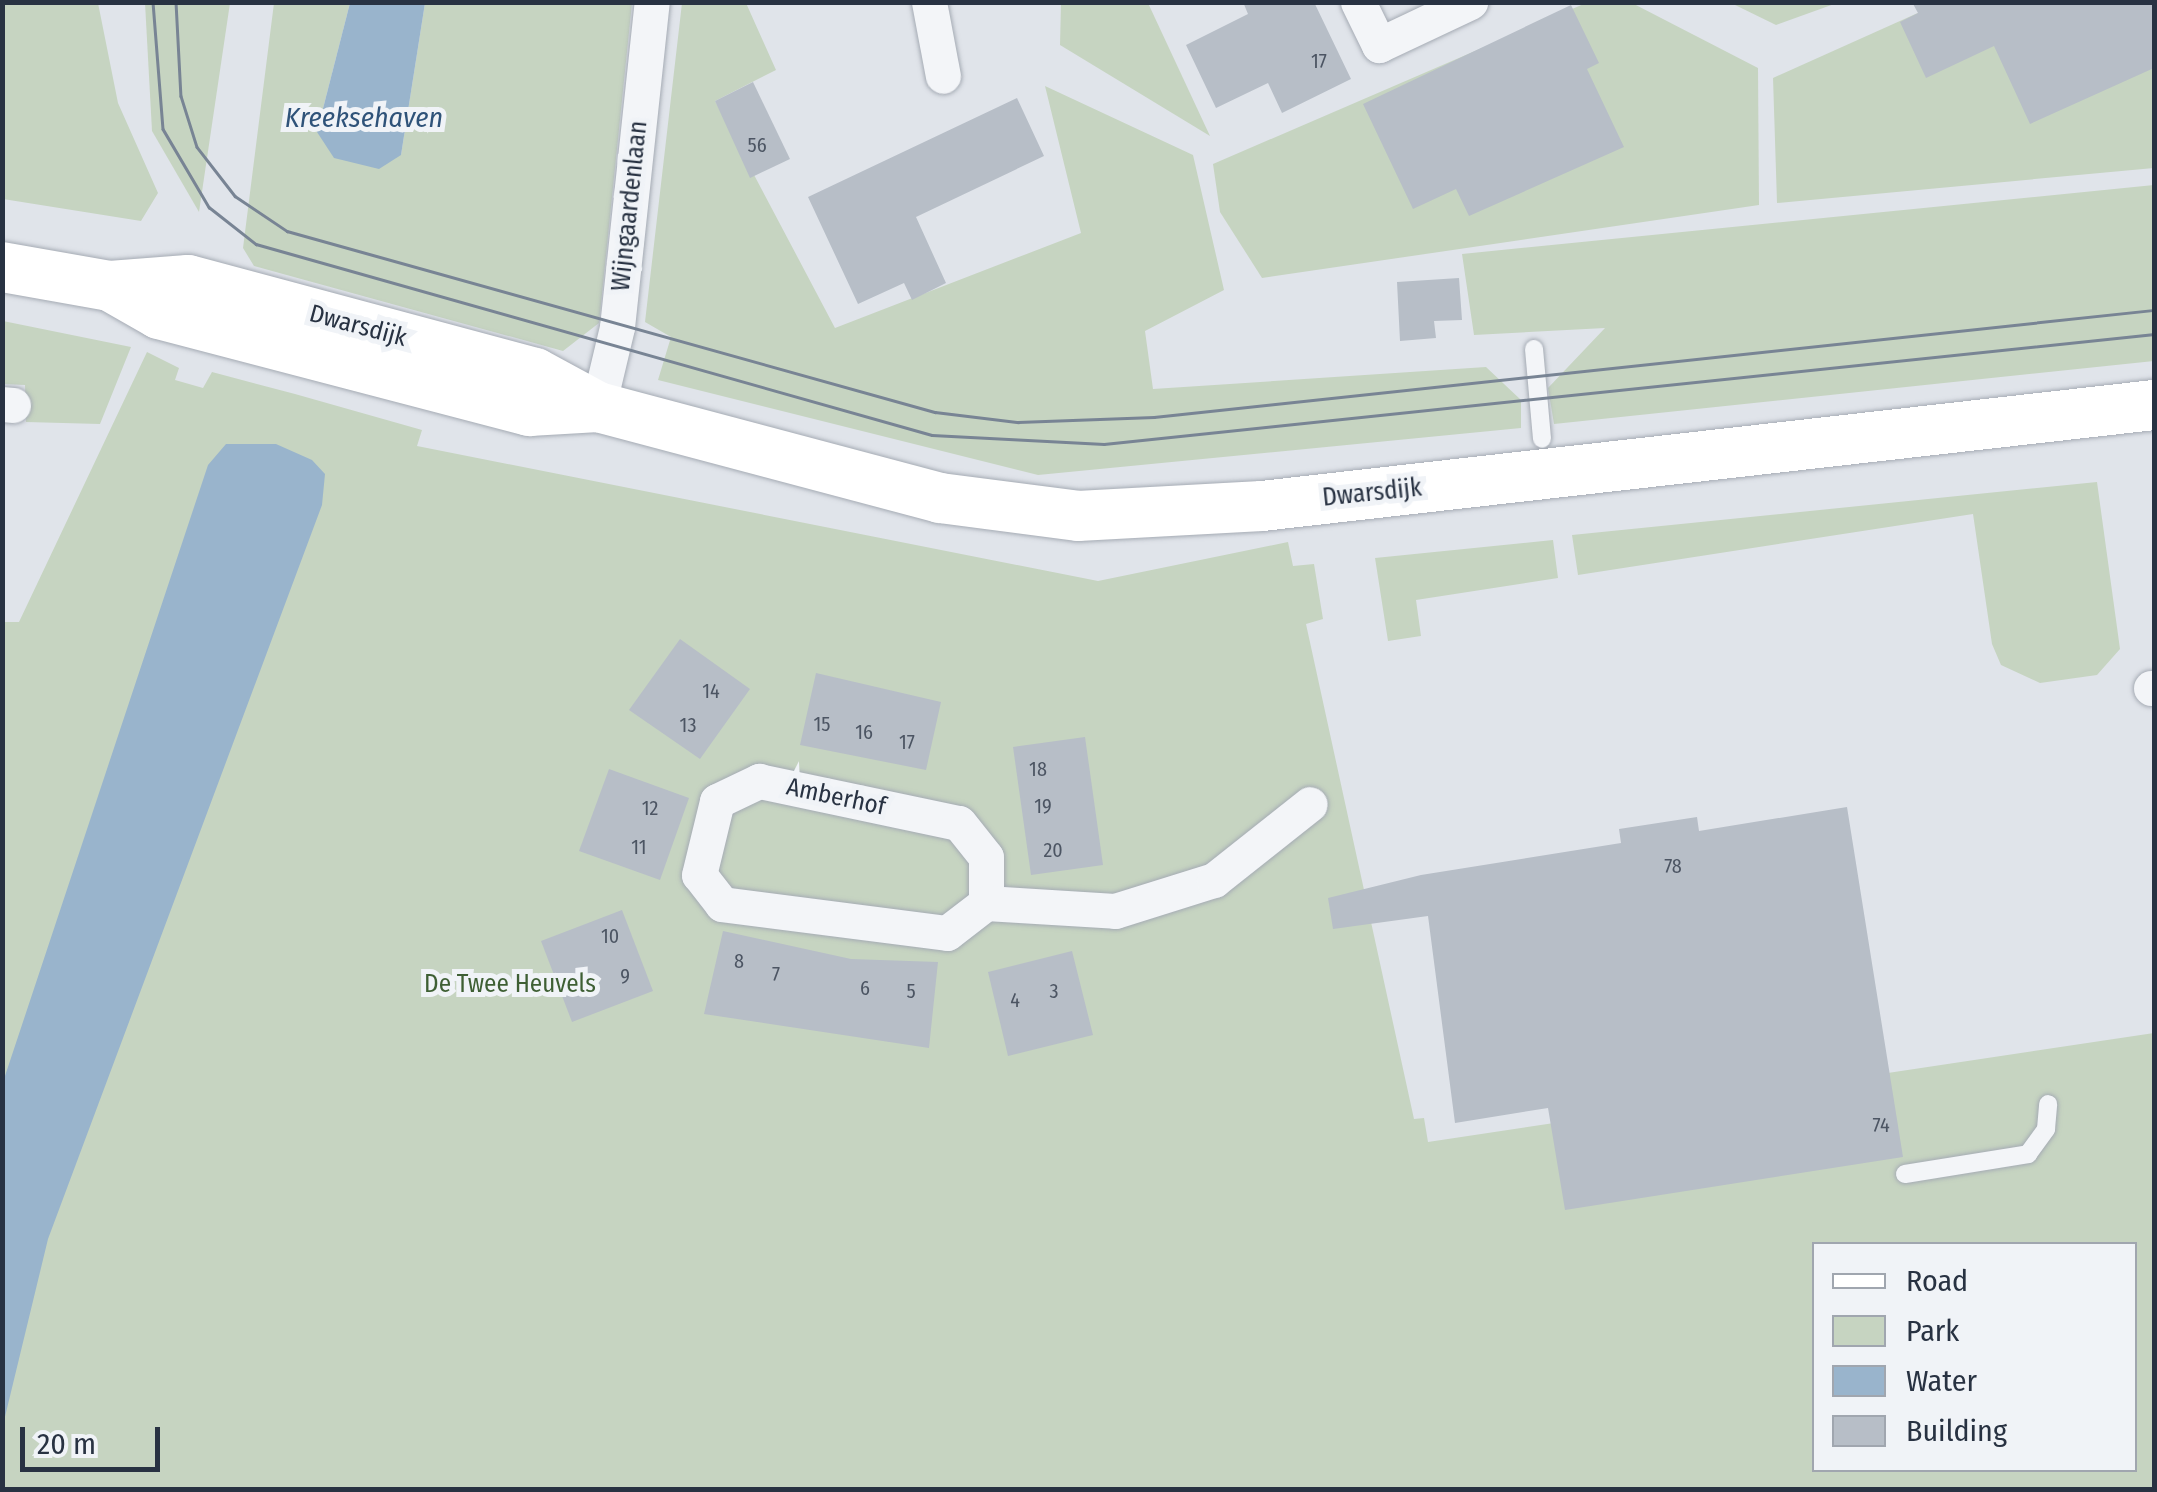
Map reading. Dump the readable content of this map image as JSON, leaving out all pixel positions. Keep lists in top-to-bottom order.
{
  "streets": {
    "street": ["Wijngaardenlaan", "Dwarsdijk", "Amberhof"]
  },
  "crossings": [
    ["Wijngaardenlaan", "Dwarsdijk"]
  ],
  "water": ["Kreeksehaven"],
  "parks": ["De Twee Heuvels"],
  "house_numbers": [
    "17",
    "56",
    "14",
    "15",
    "13",
    "16",
    "17",
    "18",
    "19",
    "12",
    "11",
    "20",
    "78",
    "10",
    "8",
    "7",
    "9",
    "6",
    "5",
    "3",
    "4",
    "74"
  ],
  "legend": [
    "Road",
    "Park",
    "Water",
    "Building"
  ],
  "scale_bar": "20 m"
}
